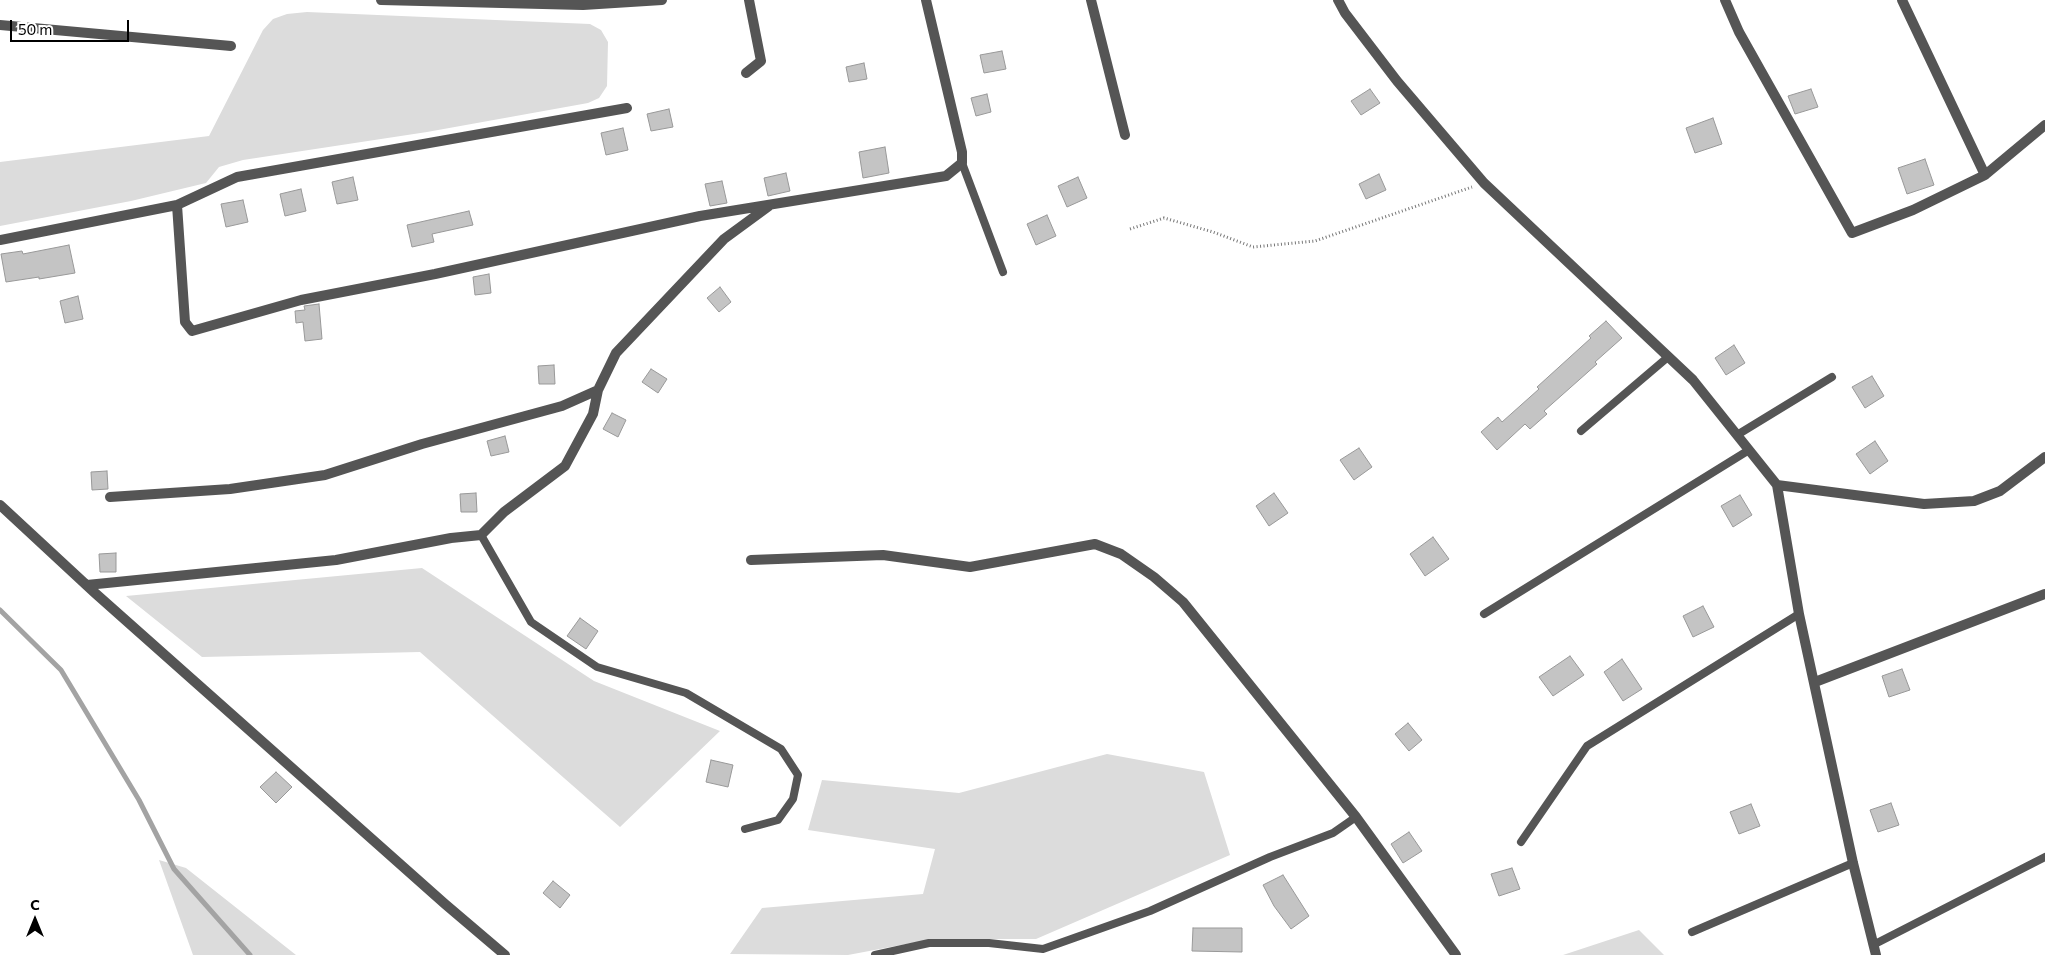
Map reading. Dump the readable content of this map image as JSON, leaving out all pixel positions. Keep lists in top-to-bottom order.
{
  "scale_bar": "50 m",
  "north": "top"
}
